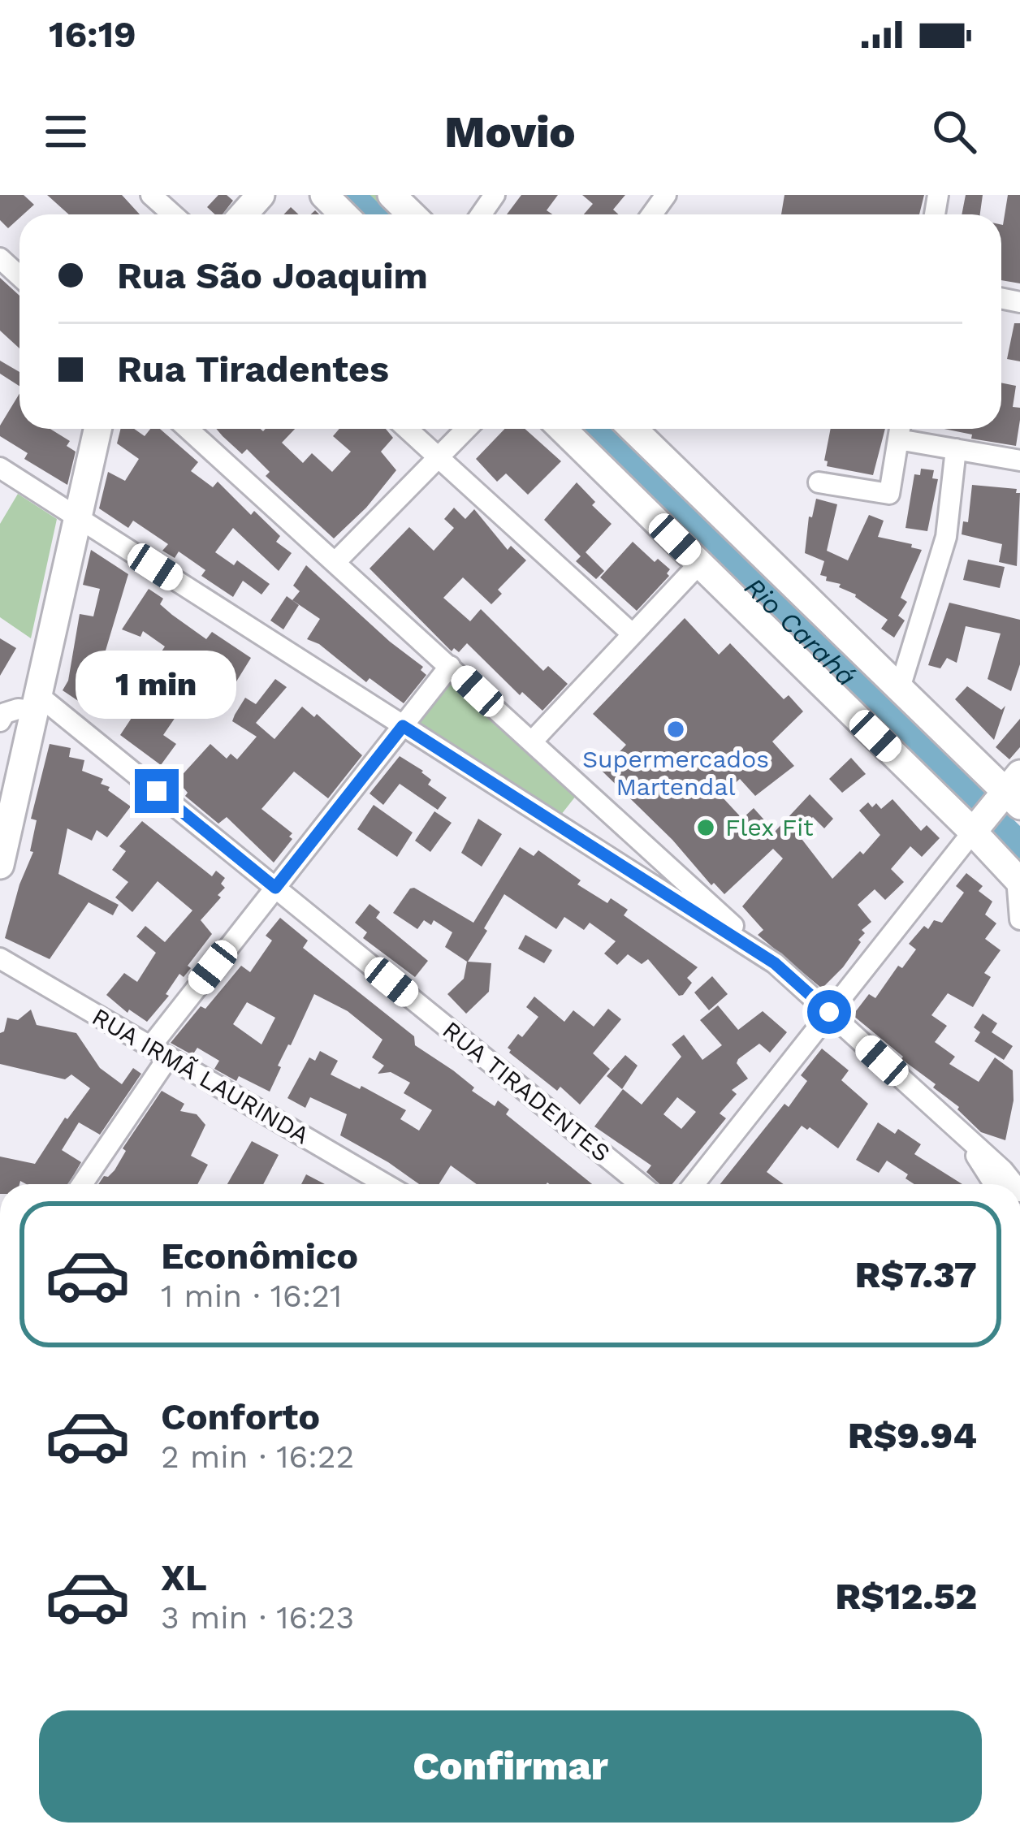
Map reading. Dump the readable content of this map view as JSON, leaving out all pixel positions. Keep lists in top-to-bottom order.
{
  "streets": {
    "street": ["RUA IRMÃ LAURINDA", "RUA TIRADENTES"]
  },
  "water": ["Rio Carahá"],
  "places": ["Supermercados Martendal", "Flex Fit"],
  "page": {
    "status": "16:19",
    "header": "Movio",
    "banner": ["Rua São Joaquim", "Rua Tiradentes"],
    "bubble": "1 min",
    "list": [
      {
        "name": "Econômico",
        "note": "1 min · 16:21",
        "value": "R$7.37"
      },
      {
        "name": "Conforto",
        "note": "2 min · 16:22",
        "value": "R$9.94"
      },
      {
        "name": "XL",
        "note": "3 min · 16:23",
        "value": "R$12.52"
      }
    ],
    "buttons": "Confirmar"
  }
}
